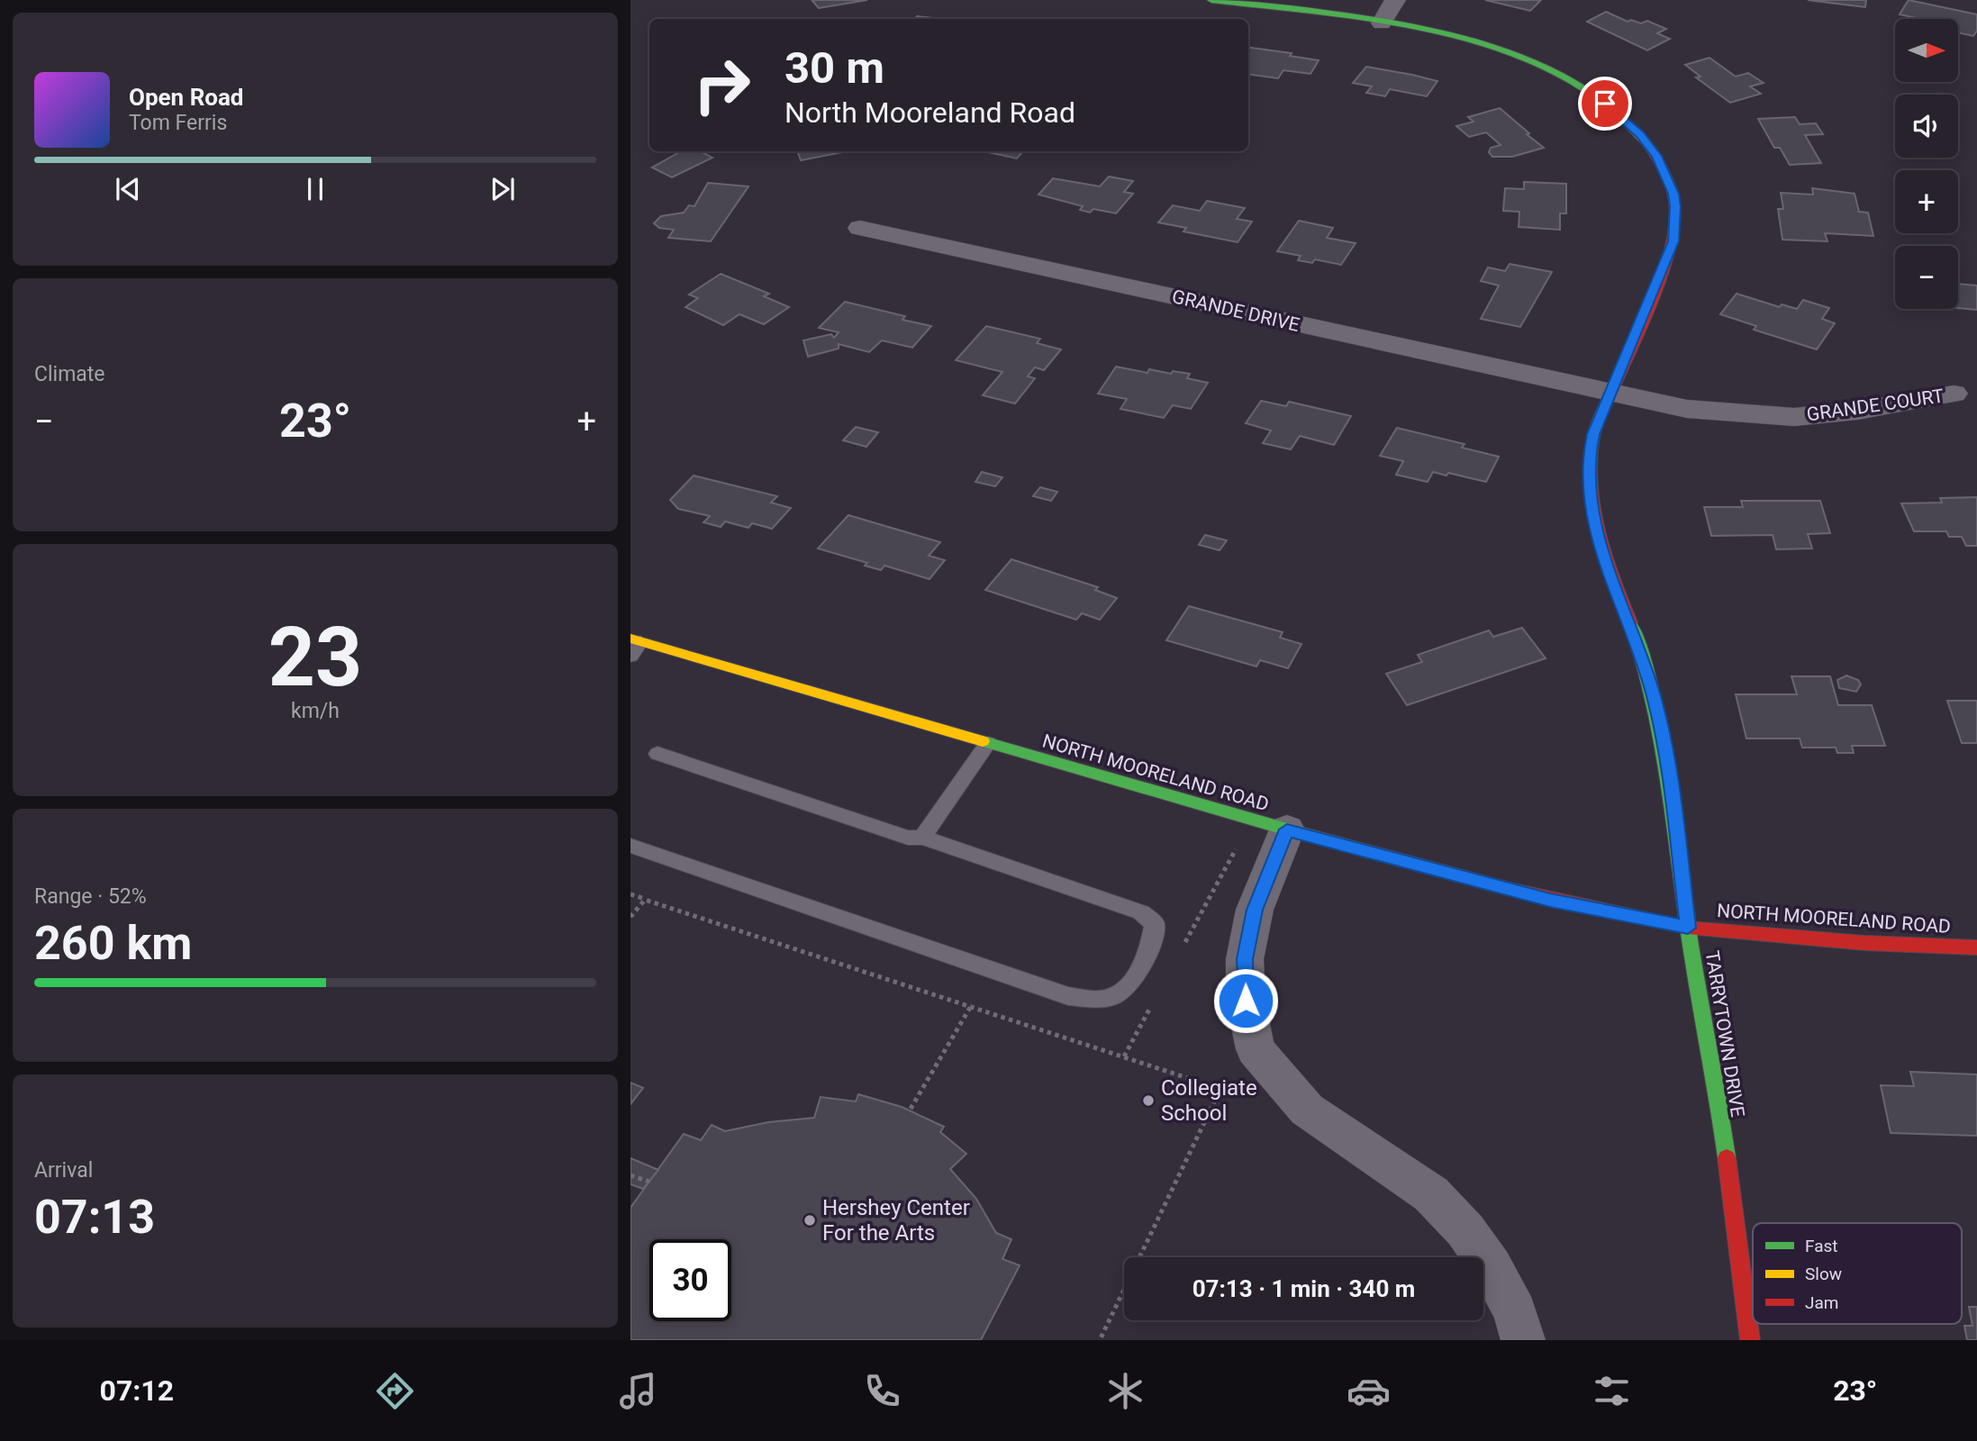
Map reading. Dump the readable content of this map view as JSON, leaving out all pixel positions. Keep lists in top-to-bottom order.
{
  "streets": {
    "street": [
      "GRANDE DRIVE",
      "GRANDE COURT",
      "NORTH MOORELAND ROAD",
      "TARRYTOWN DRIVE"
    ]
  },
  "crossings": [
    ["GRANDE DRIVE", "GRANDE COURT"],
    ["GRANDE DRIVE", "TARRYTOWN DRIVE"],
    ["GRANDE COURT", "TARRYTOWN DRIVE"],
    ["NORTH MOORELAND ROAD", "TARRYTOWN DRIVE"]
  ],
  "places": ["Collegiate School", "Hershey Center For the Arts"],
  "legend": ["Fast", "Slow", "Jam"],
  "north": "right",
  "page": {
    "map_buttons": ["+", "−"],
    "turn": ["30 m", "North Mooreland Road"],
    "song": ["Open Road", "Tom Ferris"],
    "tile": [
      "Climate",
      ["23", "km/h"],
      ["Range · 52%", "260 km"],
      ["Arrival", "07:13"]
    ],
    "heat": ["−", "23°", "+"],
    "limit": "30",
    "trip": "07:13 · 1 min · 340 m",
    "tabs": ["07:12", "23°"]
  }
}
